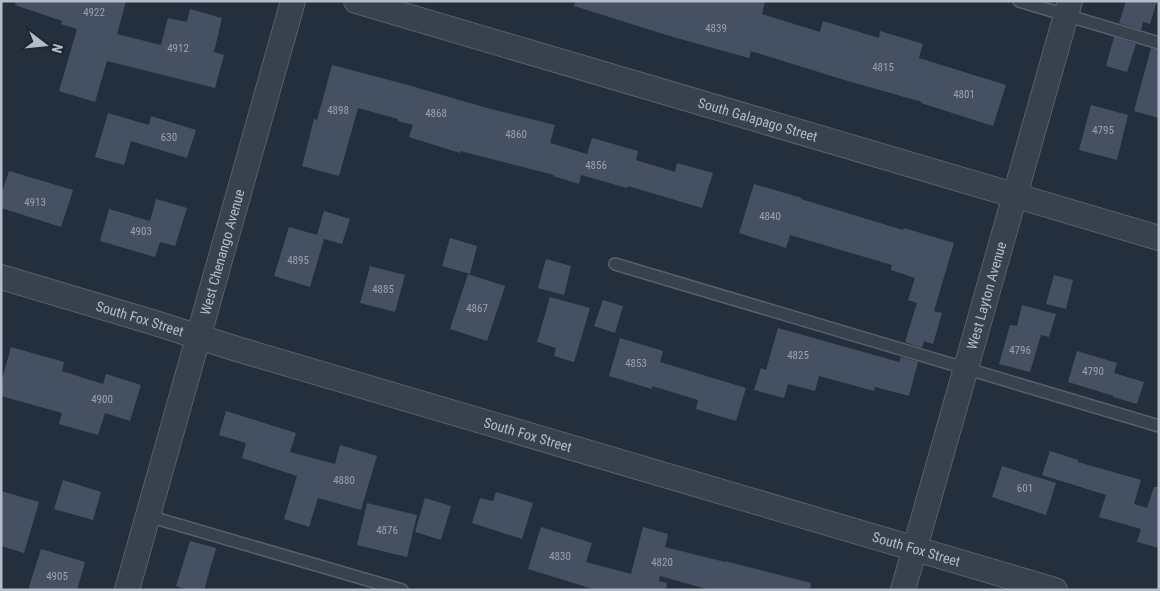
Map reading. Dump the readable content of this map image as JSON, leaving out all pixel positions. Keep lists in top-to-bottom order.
{
  "streets": {
    "street": [
      "South Galapago Street",
      "West Chenango Avenue",
      "West Layton Avenue",
      "South Fox Street"
    ]
  },
  "crossings": [
    ["South Galapago Street", "West Layton Avenue"],
    ["West Chenango Avenue", "South Fox Street"],
    ["West Layton Avenue", "South Fox Street"]
  ],
  "house_numbers": [
    "4922",
    "4839",
    "4912",
    "4815",
    "4801",
    "4898",
    "4868",
    "4795",
    "4860",
    "630",
    "4856",
    "4913",
    "4840",
    "4903",
    "4895",
    "4885",
    "4867",
    "4796",
    "4825",
    "4853",
    "4790",
    "4900",
    "4880",
    "601",
    "4876",
    "4830",
    "4820",
    "4905"
  ],
  "north": "right"
}
